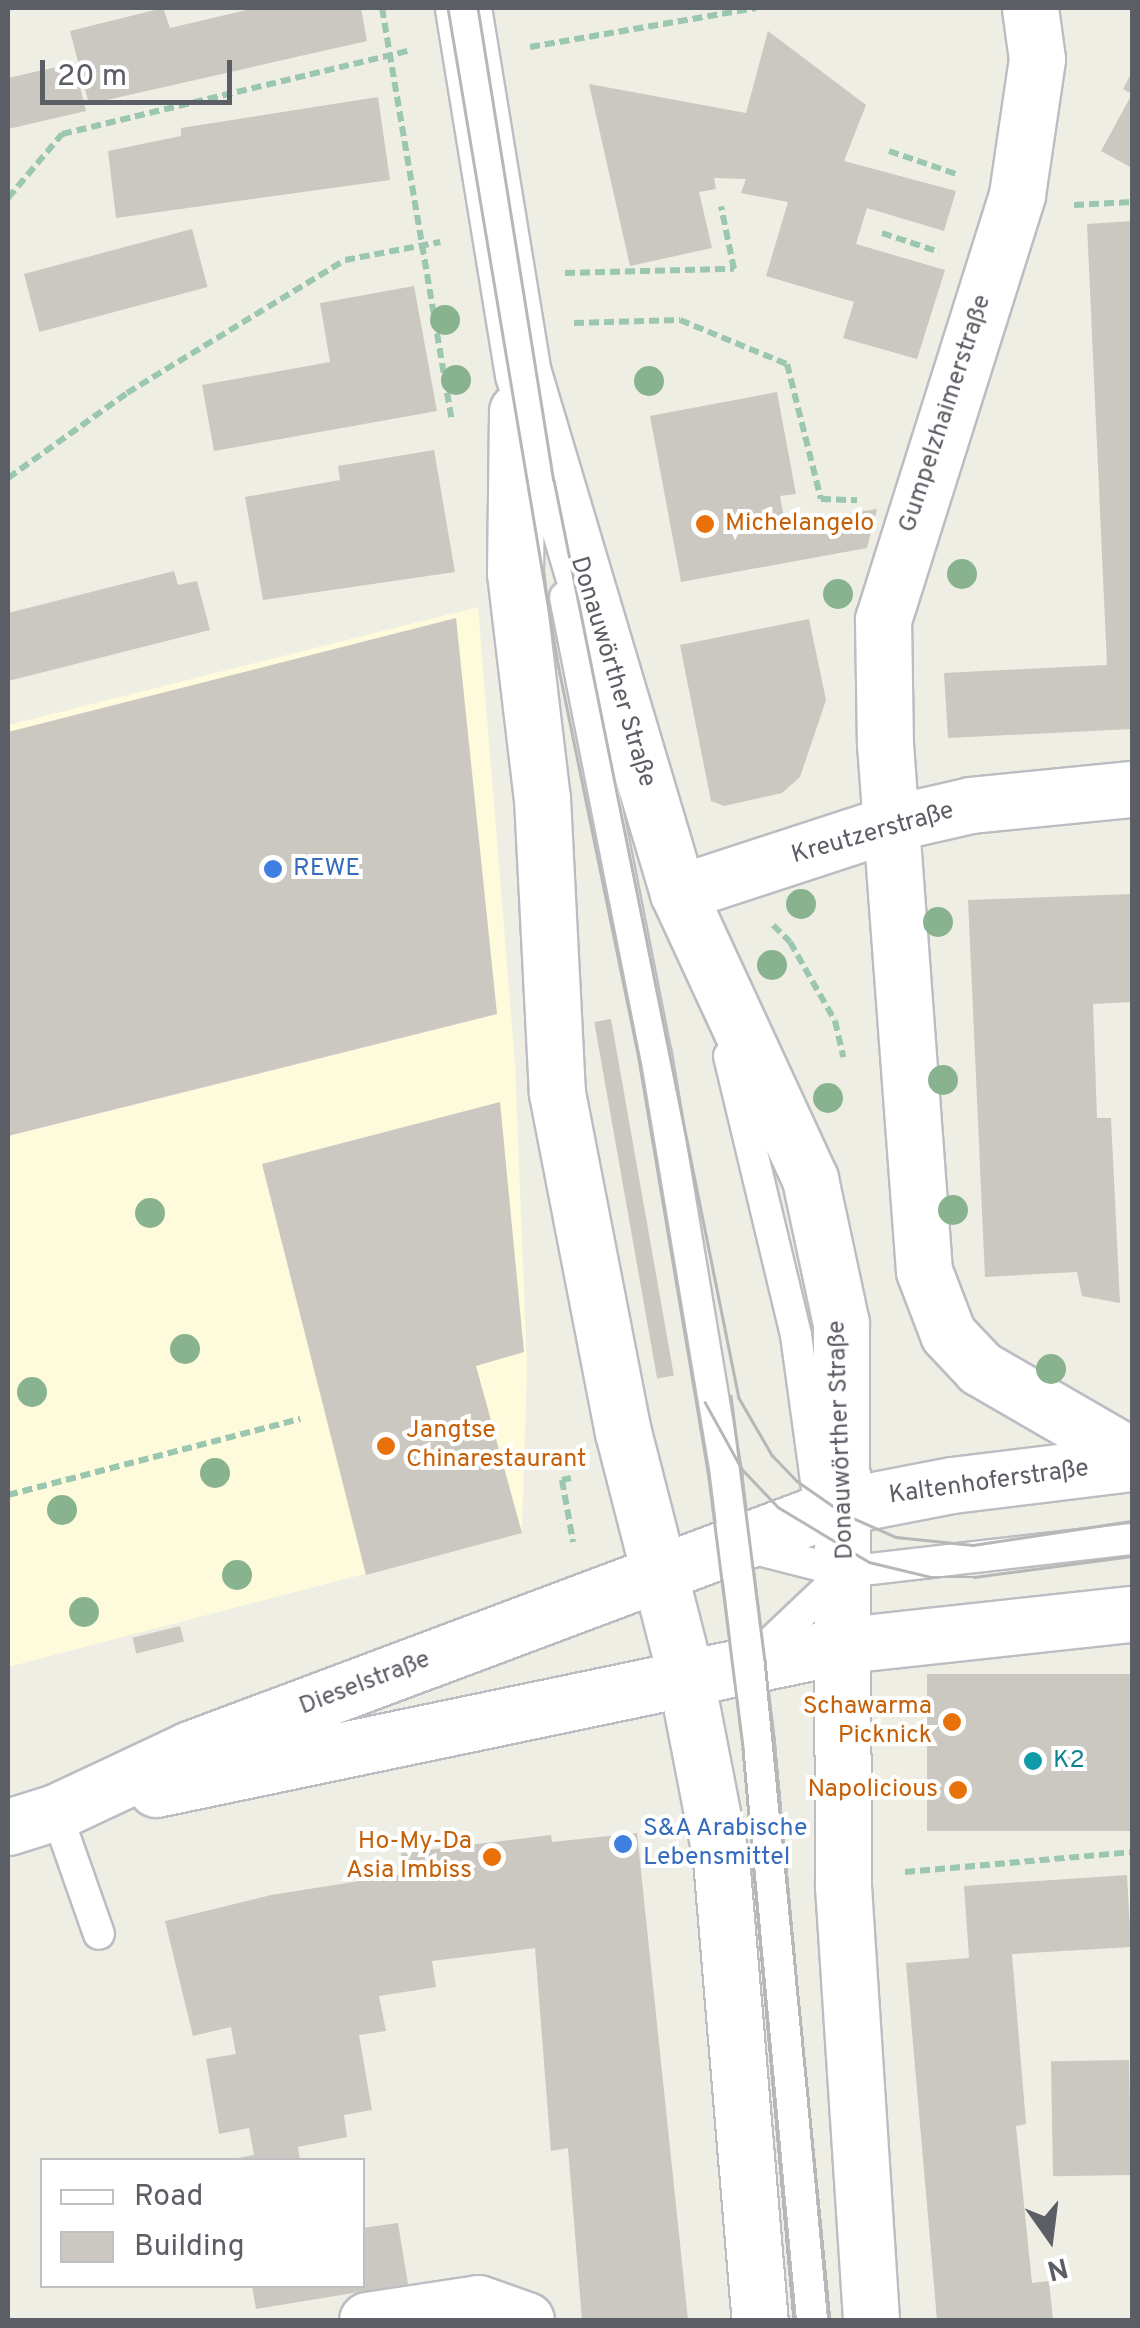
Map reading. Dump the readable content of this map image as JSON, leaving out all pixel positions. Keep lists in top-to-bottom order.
{
  "streets": {
    "main road": [
      "Gumpelzhaimerstraße",
      "Donauwörther Straße",
      "Kreutzerstraße",
      "Kaltenhoferstraße",
      "Dieselstraße"
    ]
  },
  "crossings": [
    ["Gumpelzhaimerstraße", "Kreutzerstraße"],
    ["Gumpelzhaimerstraße", "Kaltenhoferstraße"],
    ["Donauwörther Straße", "Kreutzerstraße"],
    ["Donauwörther Straße", "Kaltenhoferstraße"],
    ["Donauwörther Straße", "Dieselstraße"],
    ["Kaltenhoferstraße", "Dieselstraße"]
  ],
  "places": [
    "Michelangelo",
    "REWE",
    "Jangtse Chinarestaurant",
    "Schawarma Picknick",
    "K2",
    "Napolicious",
    "S&A Arabische Lebensmittel",
    "Ho-My-Da Asia Imbiss"
  ],
  "legend": ["Road", "Building"],
  "scale_bar": "20 m",
  "north": "bottom"
}
